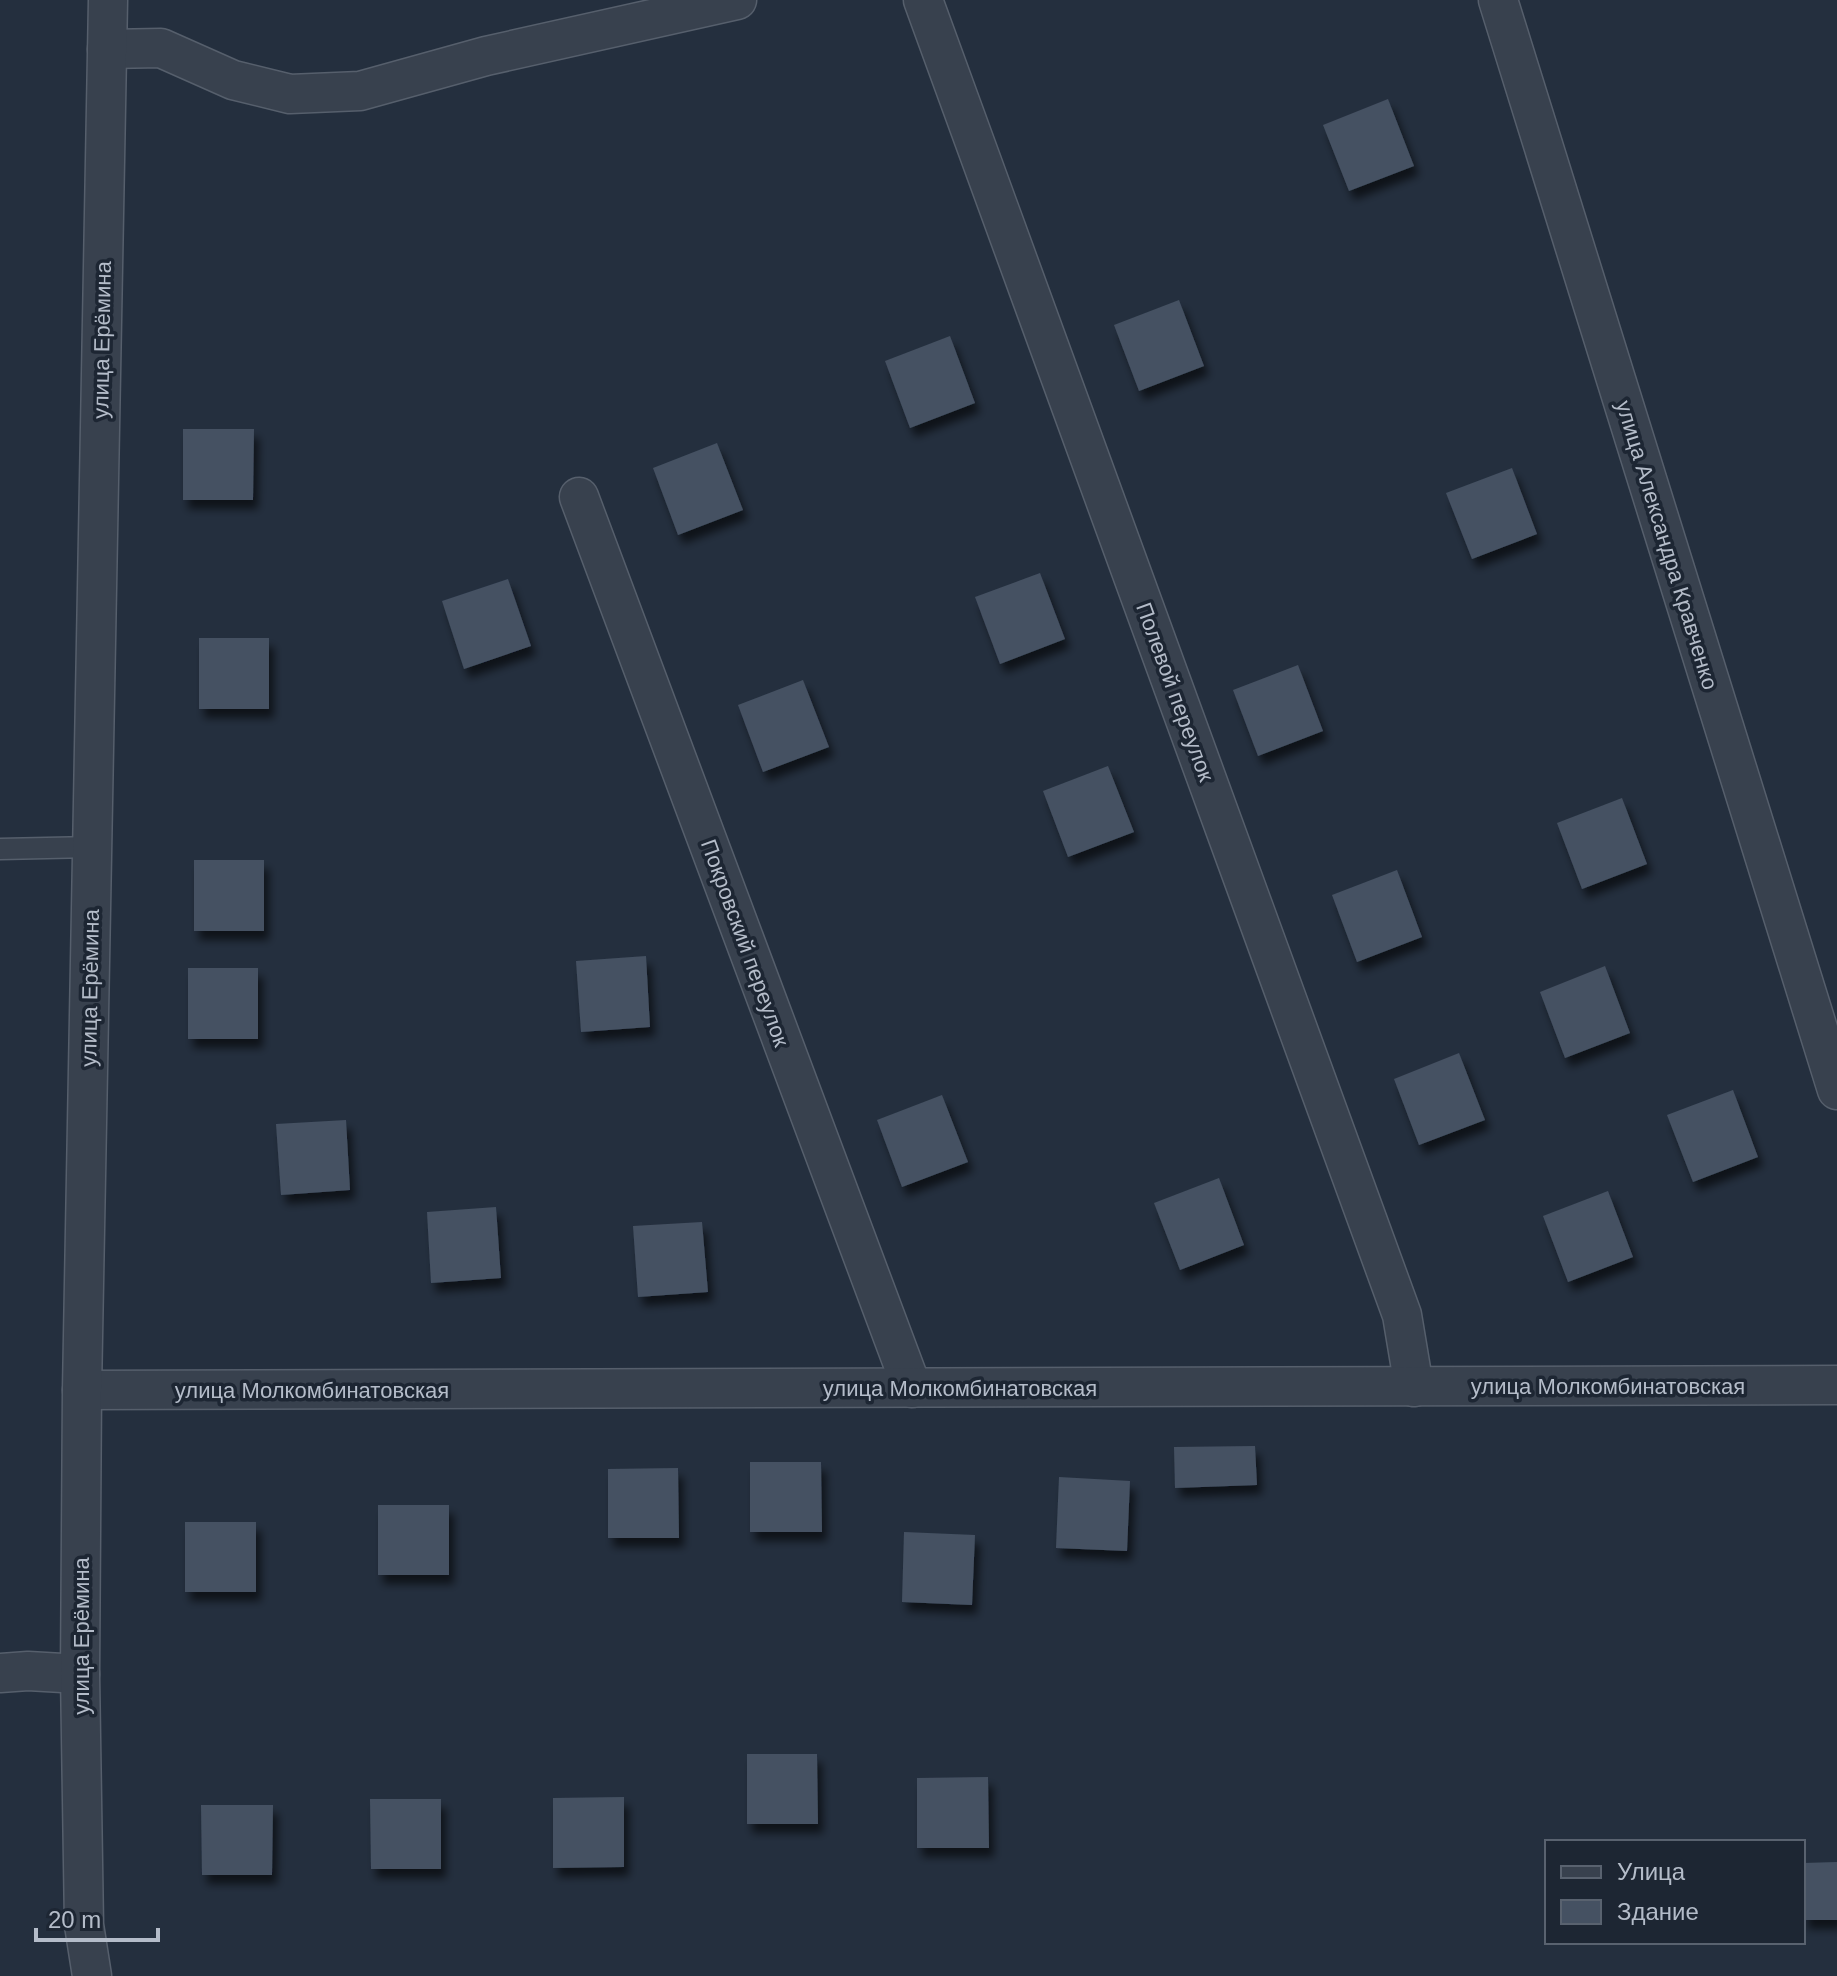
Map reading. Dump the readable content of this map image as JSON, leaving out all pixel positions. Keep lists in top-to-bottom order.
{
  "streets": {
    "street": [
      "улица Ерёмина",
      "улица Александра Кравченко",
      "Полевой переулок",
      "Покровский переулок",
      "улица Молкомбинатовская"
    ]
  },
  "crossings": [
    ["улица Ерёмина", "улица Молкомбинатовская"],
    ["Полевой переулок", "улица Молкомбинатовская"],
    ["Покровский переулок", "улица Молкомбинатовская"]
  ],
  "legend": ["Улица", "Здание"],
  "scale_bar": "20 m"
}
